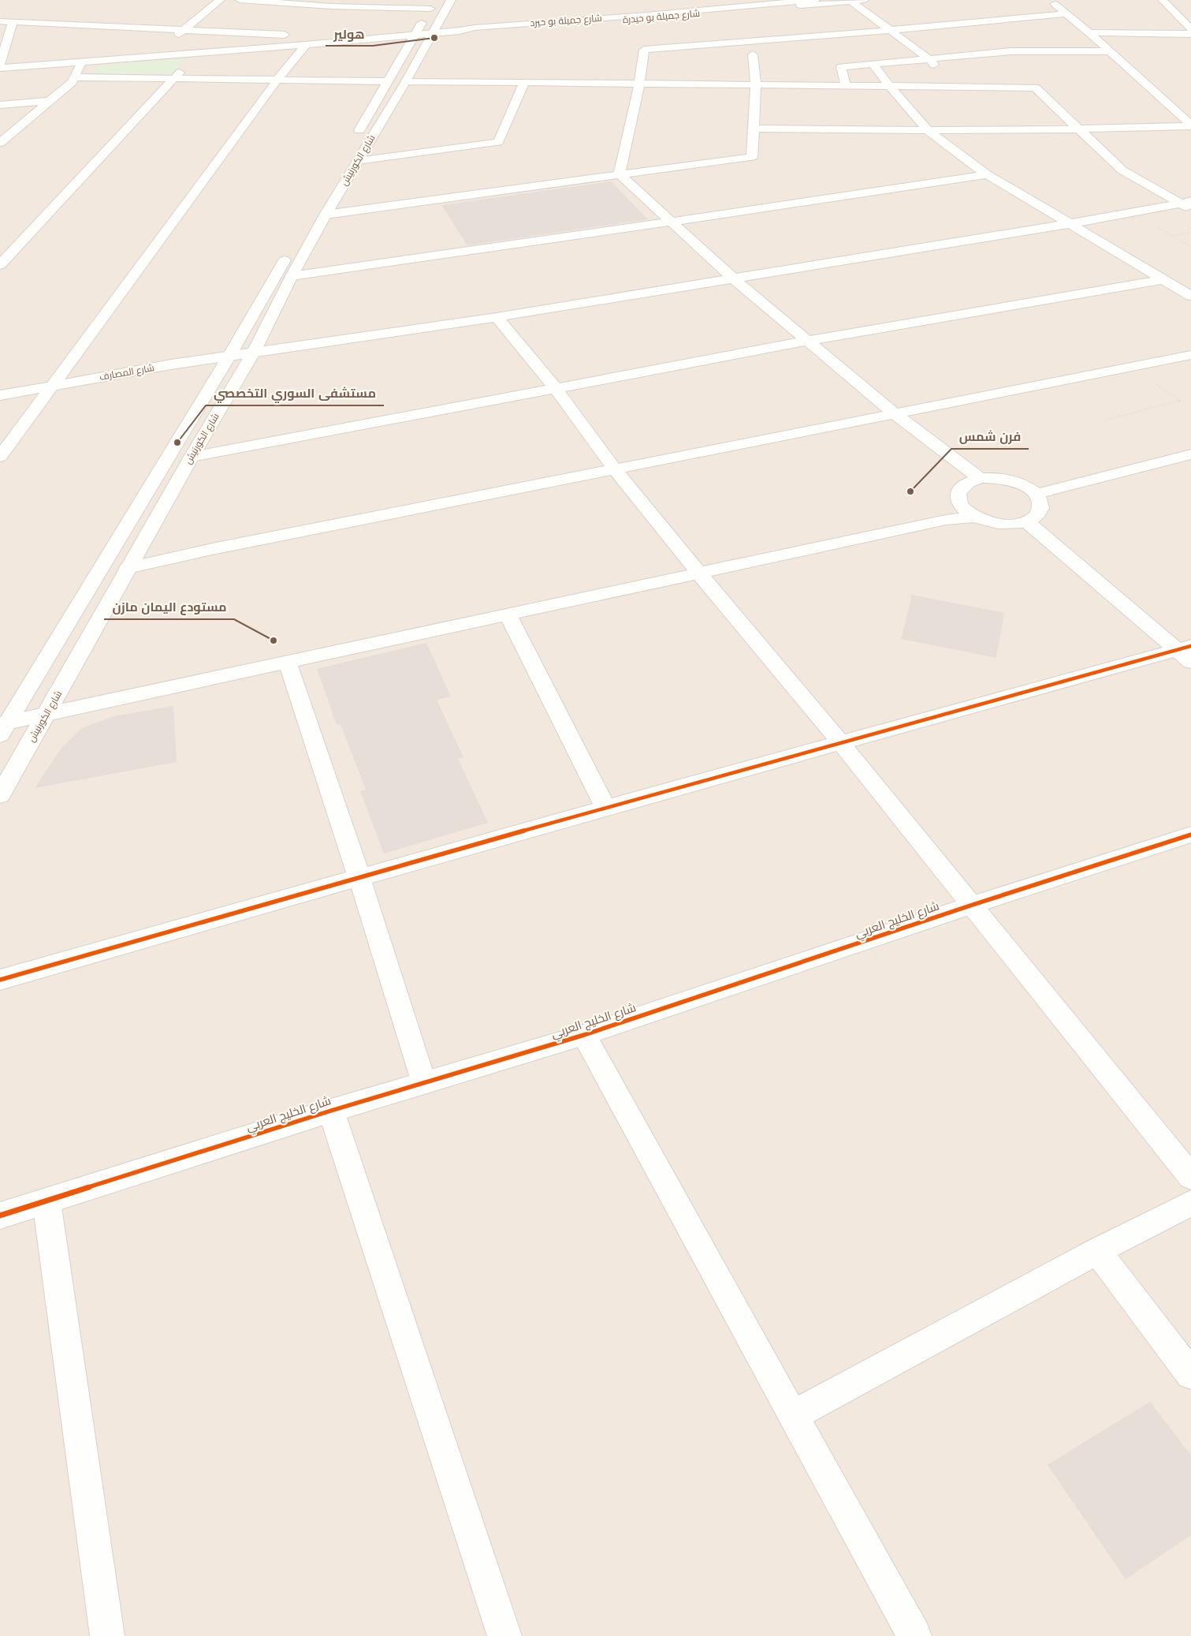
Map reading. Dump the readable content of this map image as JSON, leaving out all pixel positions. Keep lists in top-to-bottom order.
{
  "streets": {
    "street": [
      "شارع جميلة بو حيدرة",
      "شارع جميلة بو حيرد",
      "شارع الكورنيش",
      "شارع المصارف",
      "شارع الخليج العربي"
    ]
  },
  "crossings": [
    ["شارع جميلة بو حيدرة", "شارع جميلة بو حيرد"],
    ["شارع الكورنيش", "شارع المصارف"]
  ],
  "places": [
    "هولير",
    "مستشفى السوري التخصصي",
    "فرن شمس",
    "مستودع اليمان مازن"
  ]
}
